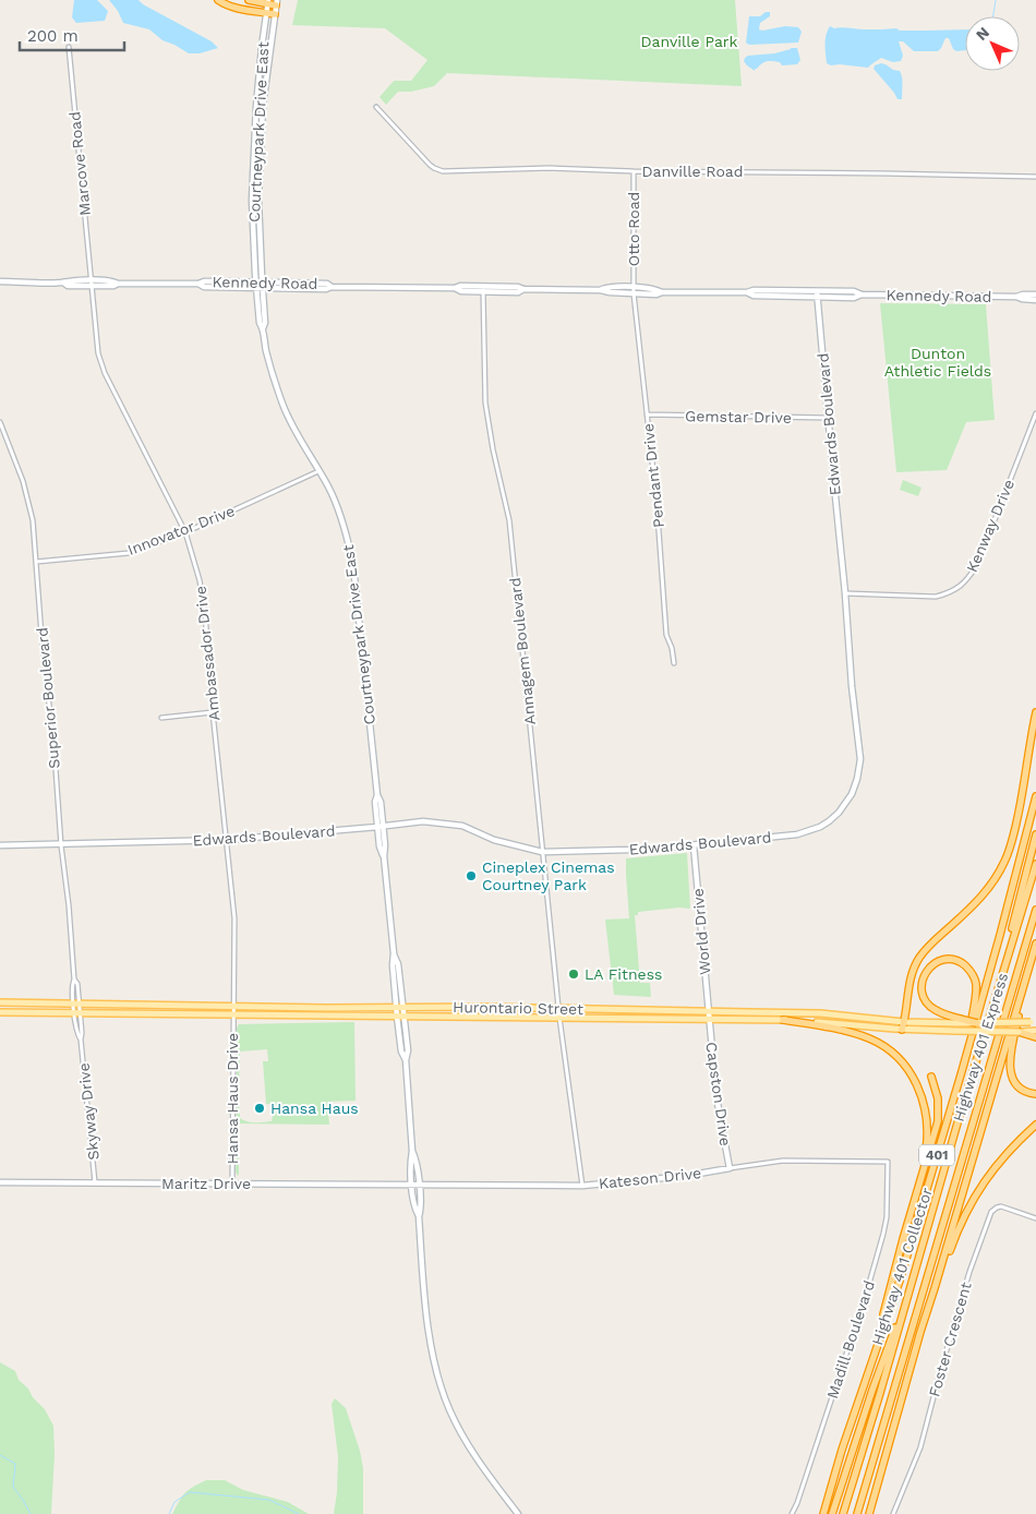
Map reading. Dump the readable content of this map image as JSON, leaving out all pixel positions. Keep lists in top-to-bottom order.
{
  "streets": {
    "highway": ["Highway 401 Express", "401", "Highway 401 Collector"],
    "main road": [
      "Courtneypark Drive East",
      "Kennedy Road",
      "Edwards Boulevard",
      "World Drive",
      "Hurontario Street",
      "Capston Drive",
      "Kateson Drive",
      "Maritz Drive"
    ],
    "street": [
      "Marcove Road",
      "Danville Road",
      "Otto Road",
      "Gemstar Drive",
      "Pendant Drive",
      "Kenway Drive",
      "Innovator Drive",
      "Annagem Boulevard",
      "Ambassador Drive",
      "Superior Boulevard",
      "Hansa Haus Drive",
      "Skyway Drive",
      "Madill Boulevard",
      "Foster Crescent"
    ]
  },
  "crossings": [
    ["Courtneypark Drive East", "Kennedy Road"],
    ["Courtneypark Drive East", "Edwards Boulevard"],
    ["Courtneypark Drive East", "Innovator Drive"],
    ["Courtneypark Drive East", "Hurontario Street"],
    ["Marcove Road", "Kennedy Road"],
    ["Marcove Road", "Ambassador Drive"],
    ["Danville Road", "Otto Road"],
    ["Otto Road", "Kennedy Road"],
    ["Otto Road", "Pendant Drive"],
    ["Kennedy Road", "Edwards Boulevard"],
    ["Kennedy Road", "Pendant Drive"],
    ["Kennedy Road", "Annagem Boulevard"],
    ["Kennedy Road", "Ambassador Drive"],
    ["Gemstar Drive", "Edwards Boulevard"],
    ["Gemstar Drive", "Pendant Drive"],
    ["Edwards Boulevard", "Kenway Drive"],
    ["Edwards Boulevard", "Annagem Boulevard"],
    ["Edwards Boulevard", "Ambassador Drive"],
    ["Edwards Boulevard", "Superior Boulevard"],
    ["Edwards Boulevard", "World Drive"],
    ["Innovator Drive", "Ambassador Drive"],
    ["Innovator Drive", "Superior Boulevard"],
    ["Annagem Boulevard", "Hurontario Street"],
    ["Annagem Boulevard", "Kateson Drive"],
    ["Ambassador Drive", "Hurontario Street"],
    ["Ambassador Drive", "Hansa Haus Drive"],
    ["Superior Boulevard", "Hurontario Street"],
    ["Superior Boulevard", "Skyway Drive"],
    ["World Drive", "Hurontario Street"],
    ["World Drive", "Capston Drive"],
    ["Hurontario Street", "Capston Drive"],
    ["Hurontario Street", "Hansa Haus Drive"],
    ["Hurontario Street", "Skyway Drive"],
    ["Capston Drive", "Kateson Drive"],
    ["Hansa Haus Drive", "Maritz Drive"],
    ["Skyway Drive", "Maritz Drive"],
    ["Kateson Drive", "Maritz Drive"],
    ["Kateson Drive", "Madill Boulevard"]
  ],
  "parks": ["Danville Park", "Dunton Athletic Fields"],
  "places": ["Cineplex Cinemas Courtney Park", "LA Fitness", "Hansa Haus"],
  "scale_bar": "200 m",
  "north": "top left"
}
